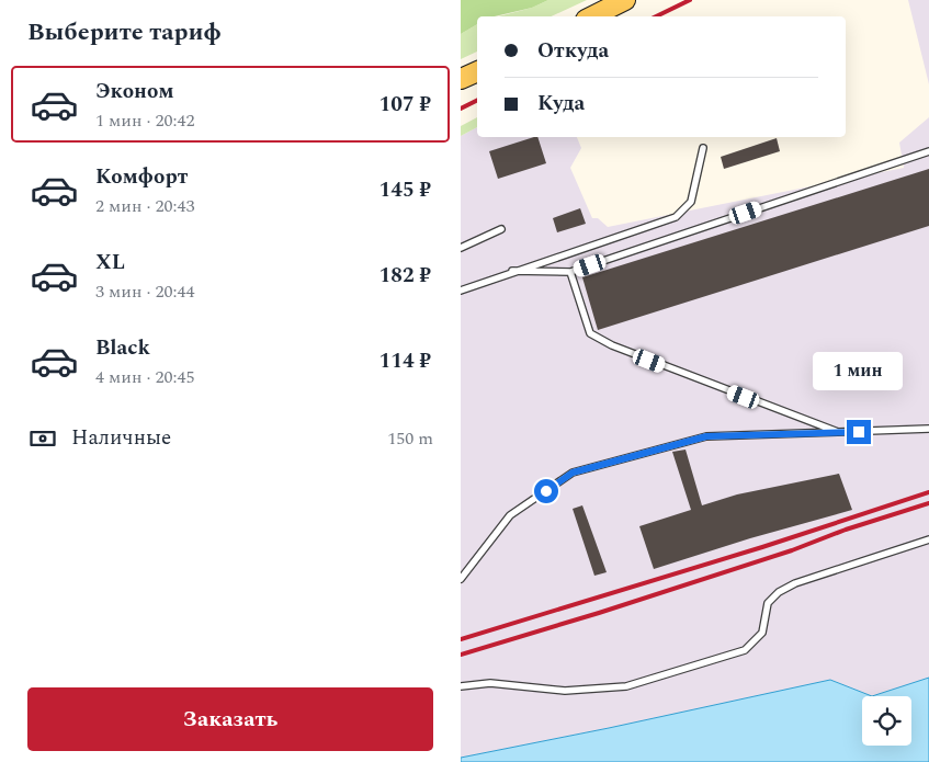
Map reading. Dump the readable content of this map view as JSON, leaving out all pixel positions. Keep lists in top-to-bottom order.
{
  "page": {
    "heading": "Выберите тариф",
    "banner": ["Откуда", "Куда"],
    "list": [
      {
        "name": "Эконом",
        "note": "1 мин · 20:42",
        "value": "107 ₽"
      },
      {
        "name": "Комфорт",
        "note": "2 мин · 20:43",
        "value": "145 ₽"
      },
      {
        "name": "XL",
        "note": "3 мин · 20:44",
        "value": "182 ₽"
      },
      {
        "name": "Black",
        "note": "4 мин · 20:45",
        "value": "114 ₽"
      }
    ],
    "bubble": "1 мин",
    "pay": ["Наличные", "150 m"],
    "buttons": "Заказать"
  }
}
